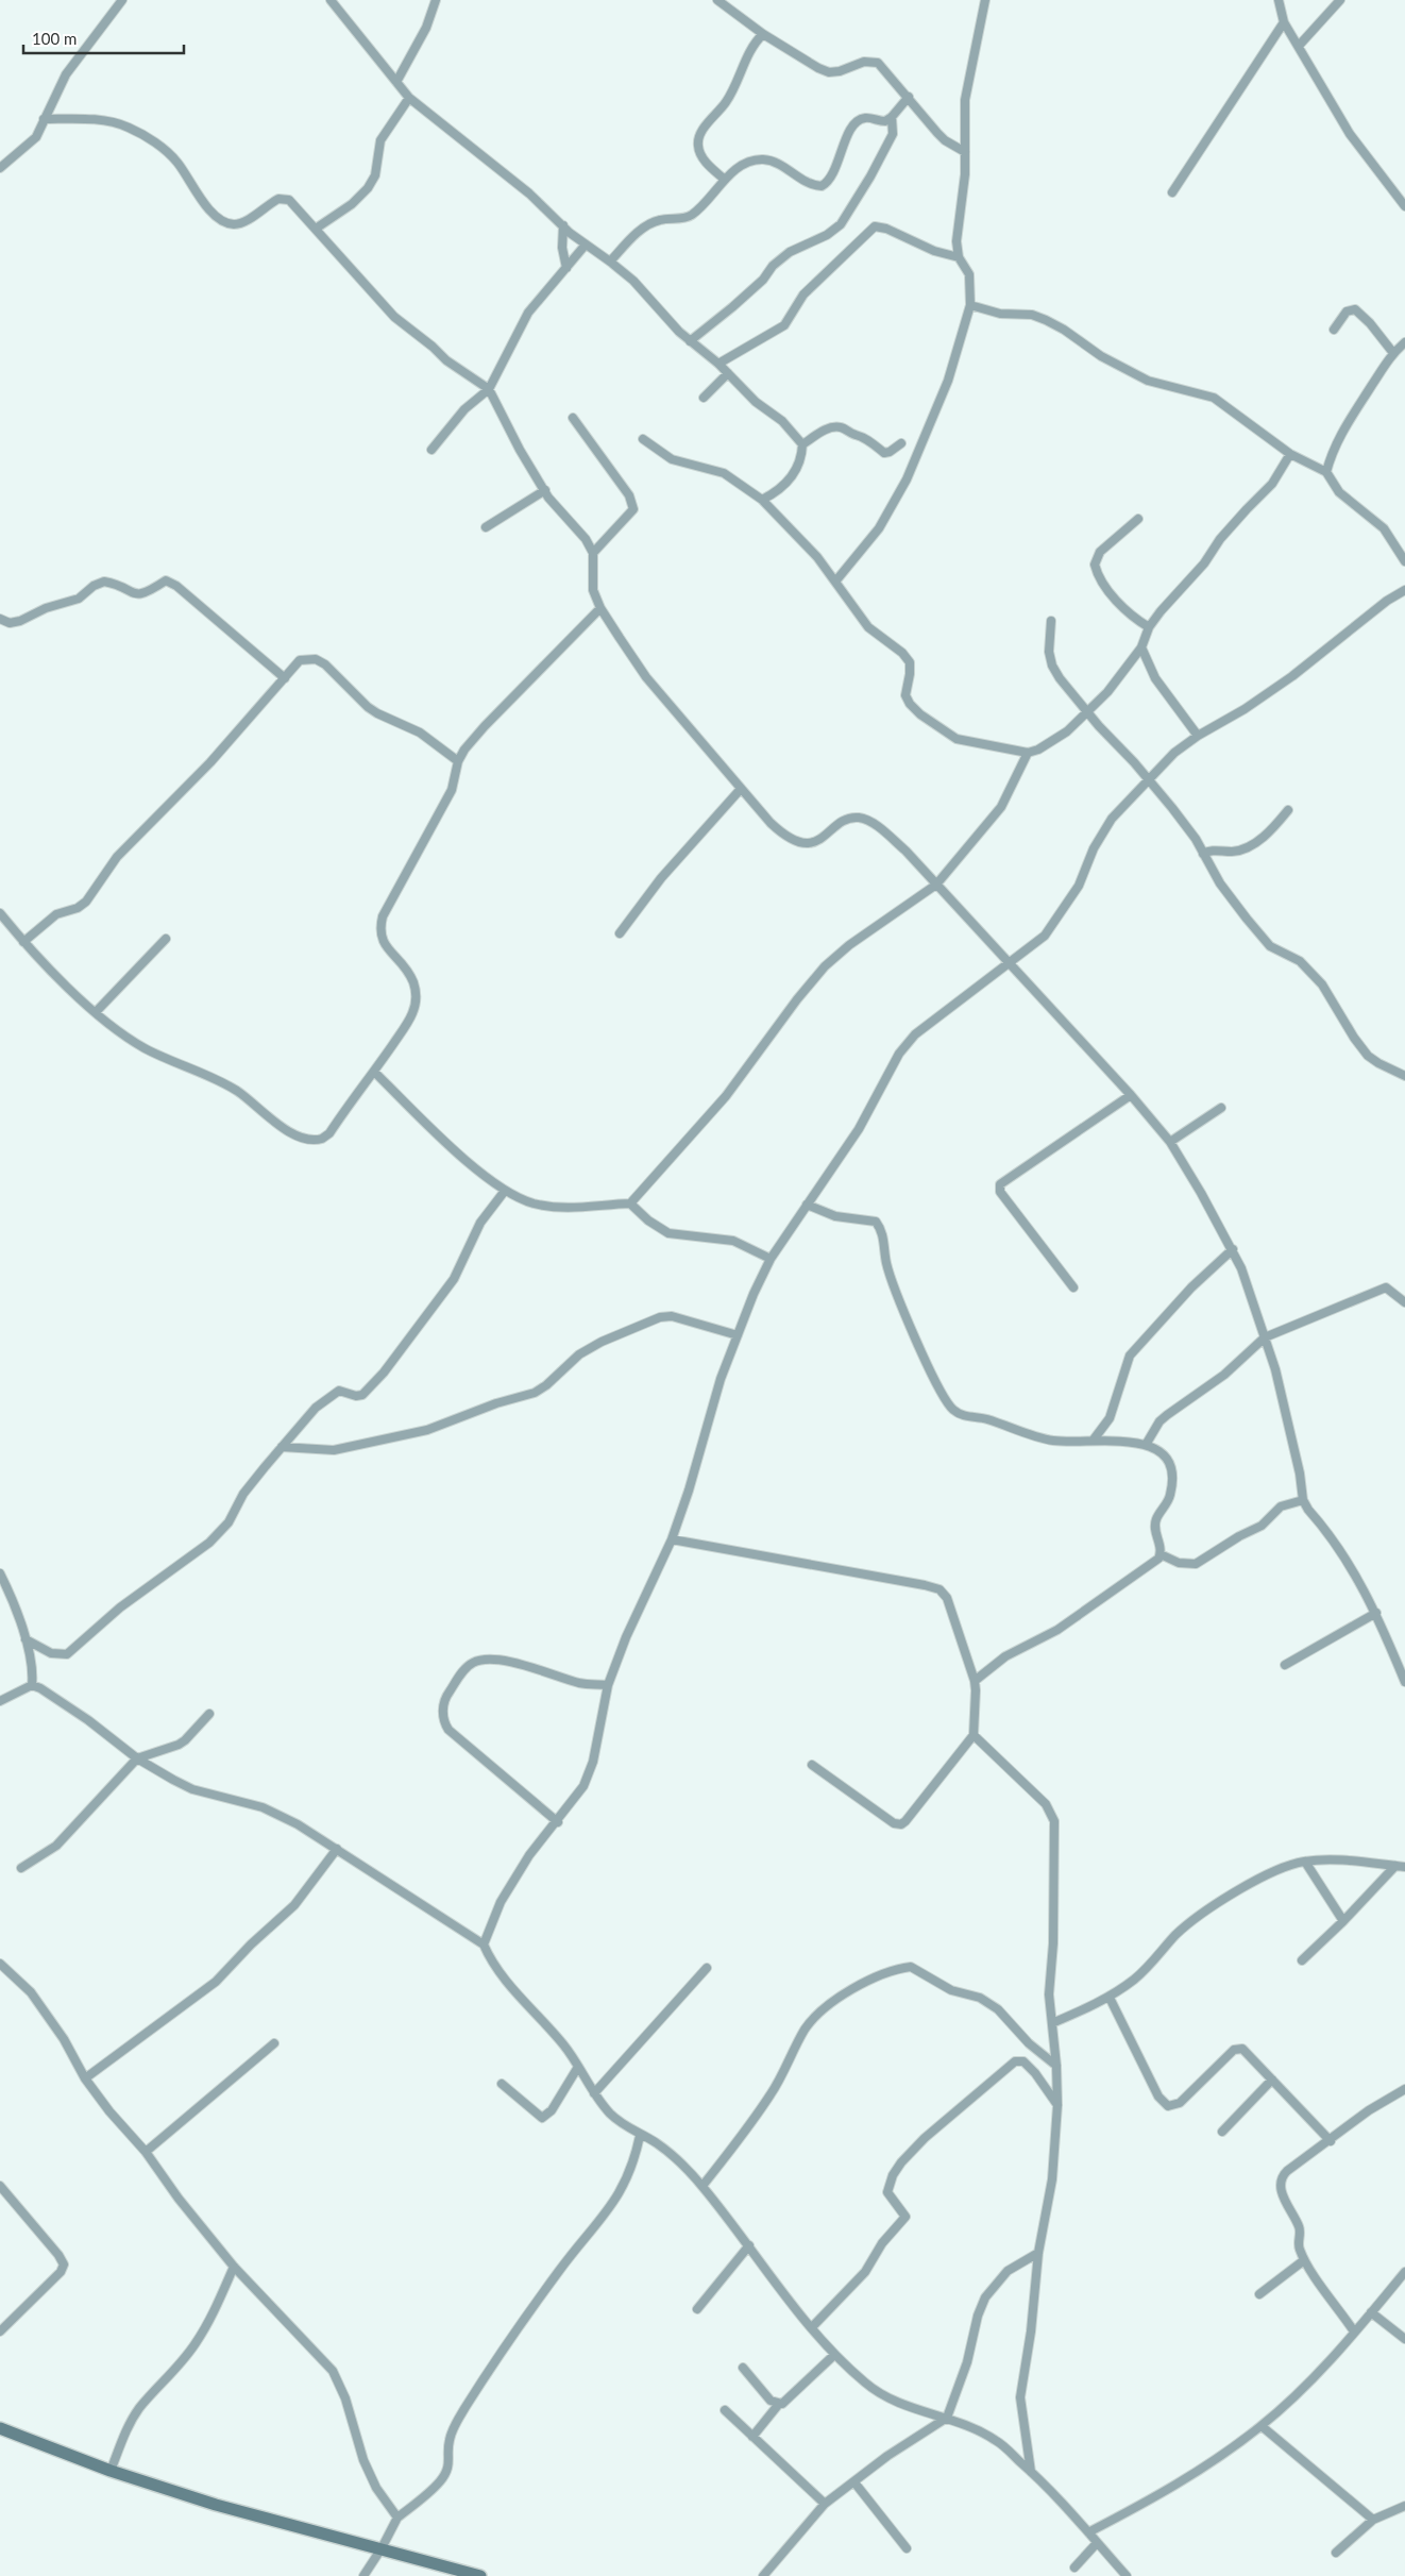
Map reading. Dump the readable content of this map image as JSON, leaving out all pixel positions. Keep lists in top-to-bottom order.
{
  "scale_bar": "100 m"
}
